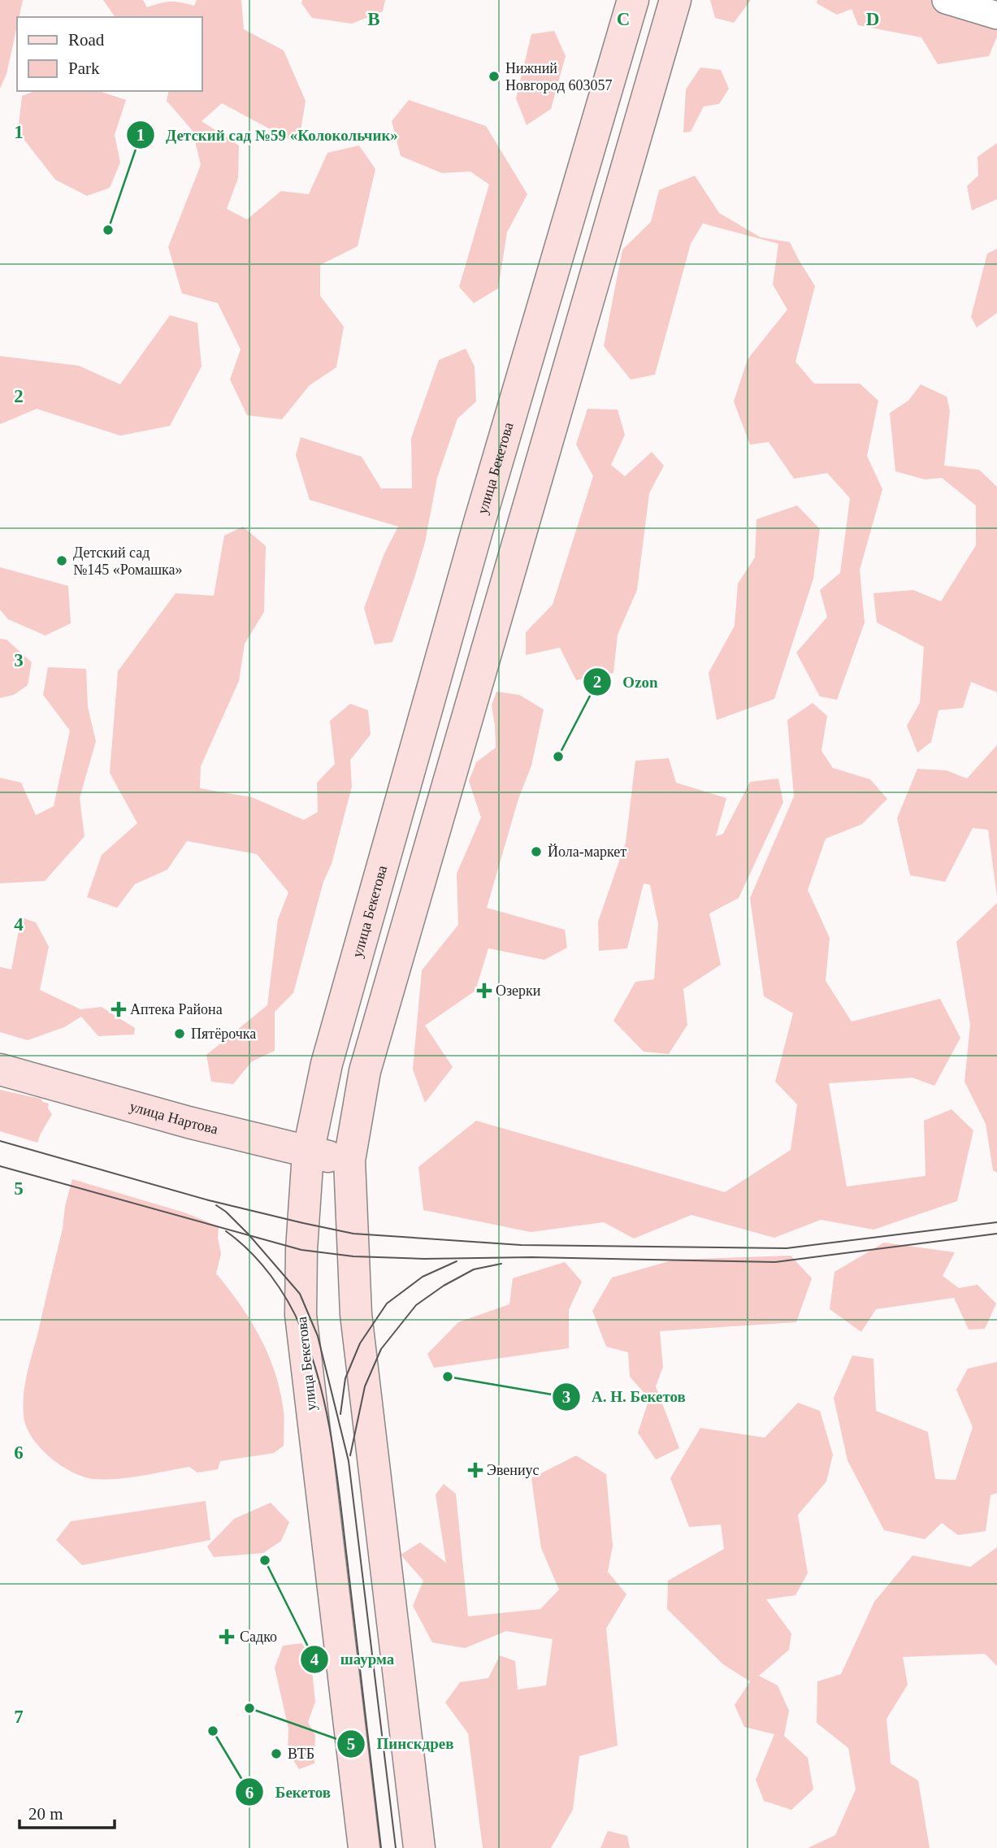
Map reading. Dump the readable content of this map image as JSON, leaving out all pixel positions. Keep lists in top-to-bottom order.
{
  "streets": {
    "main road": ["улица Бекетова", "улица Нартова"]
  },
  "crossings": [
    ["улица Бекетова", "улица Нартова"]
  ],
  "places": {
    "other": [
      "Нижний Новгород 603057",
      "Детский сад №59 «Колокольчик»",
      "Детский сад №145 «Ромашка»",
      "Ozon",
      "Йола-маркет",
      "Пятёрочка",
      "А. Н. Бекетов",
      "шаурма",
      "Пинскдрев",
      "Бекетов",
      "ВТБ"
    ],
    "health": [
      "Озерки",
      "Аптека Района",
      "Эвениус",
      "Садко"
    ]
  },
  "legend": ["Road", "Park"],
  "scale_bar": "20 m",
  "grid": {
    "columns": ["B", "C", "D"],
    "rows": [
      "1",
      "2",
      "3",
      "4",
      "5",
      "6",
      "7"
    ]
  }
}
